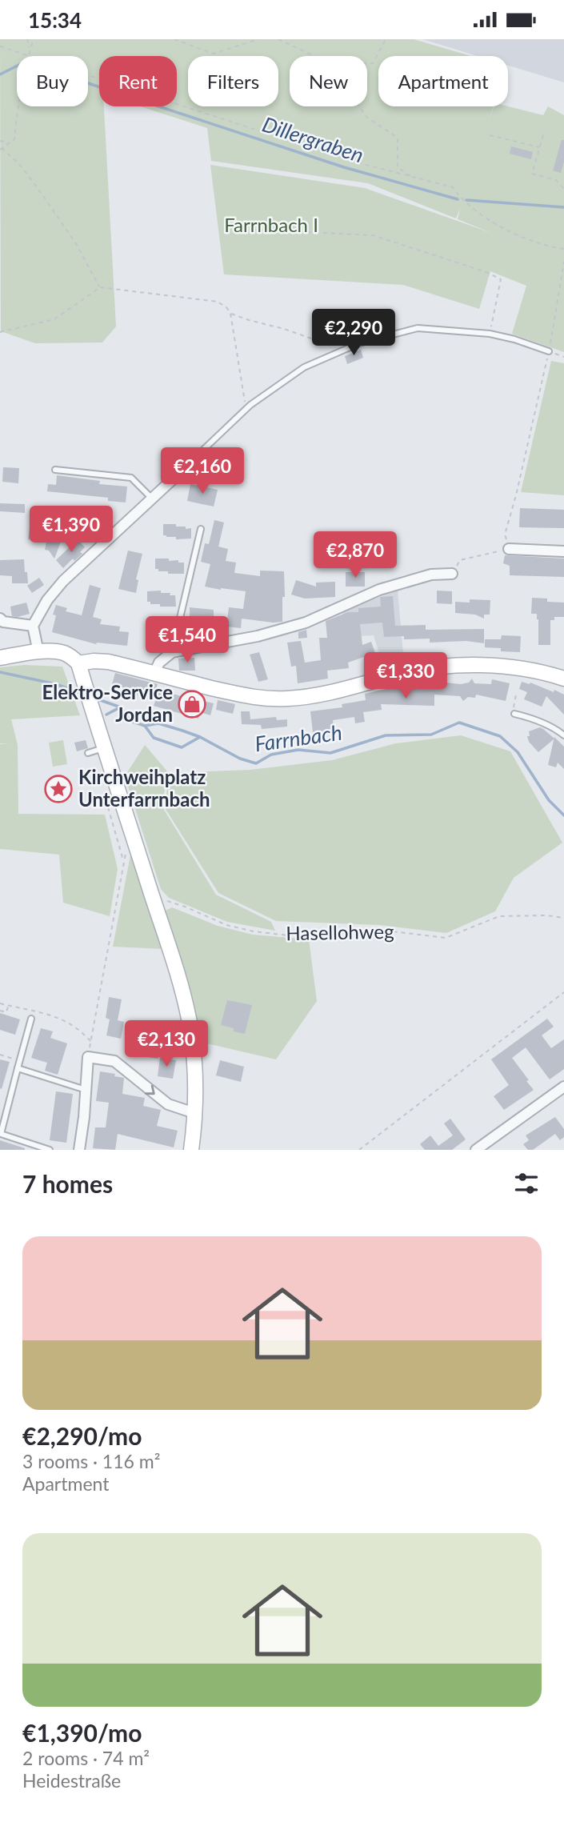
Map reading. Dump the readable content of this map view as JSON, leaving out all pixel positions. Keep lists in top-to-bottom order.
{
  "streets": {
    "path": ["Hasellohweg"]
  },
  "water": ["Dillergraben", "Farrnbach"],
  "parks": ["Farrnbach I"],
  "places": {
    "shop": ["Elektro-Service Jordan"],
    "place": ["Kirchweihplatz Unterfarrnbach"]
  },
  "page": {
    "status": "15:34",
    "chip": [
      "Buy",
      "Rent",
      "Filters",
      "New",
      "Apartment"
    ],
    "price": [
      "€2,290",
      "€2,160",
      "€1,390",
      "€2,870",
      "€1,540",
      "€1,330",
      "€2,130"
    ],
    "heading": "7 homes",
    "list": [
      {
        "name": "€2,290/mo",
        "note": "3 rooms · 116 m² · Apartment"
      },
      {
        "name": "€1,390/mo",
        "note": "2 rooms · 74 m² · Heidestraße"
      }
    ]
  }
}
